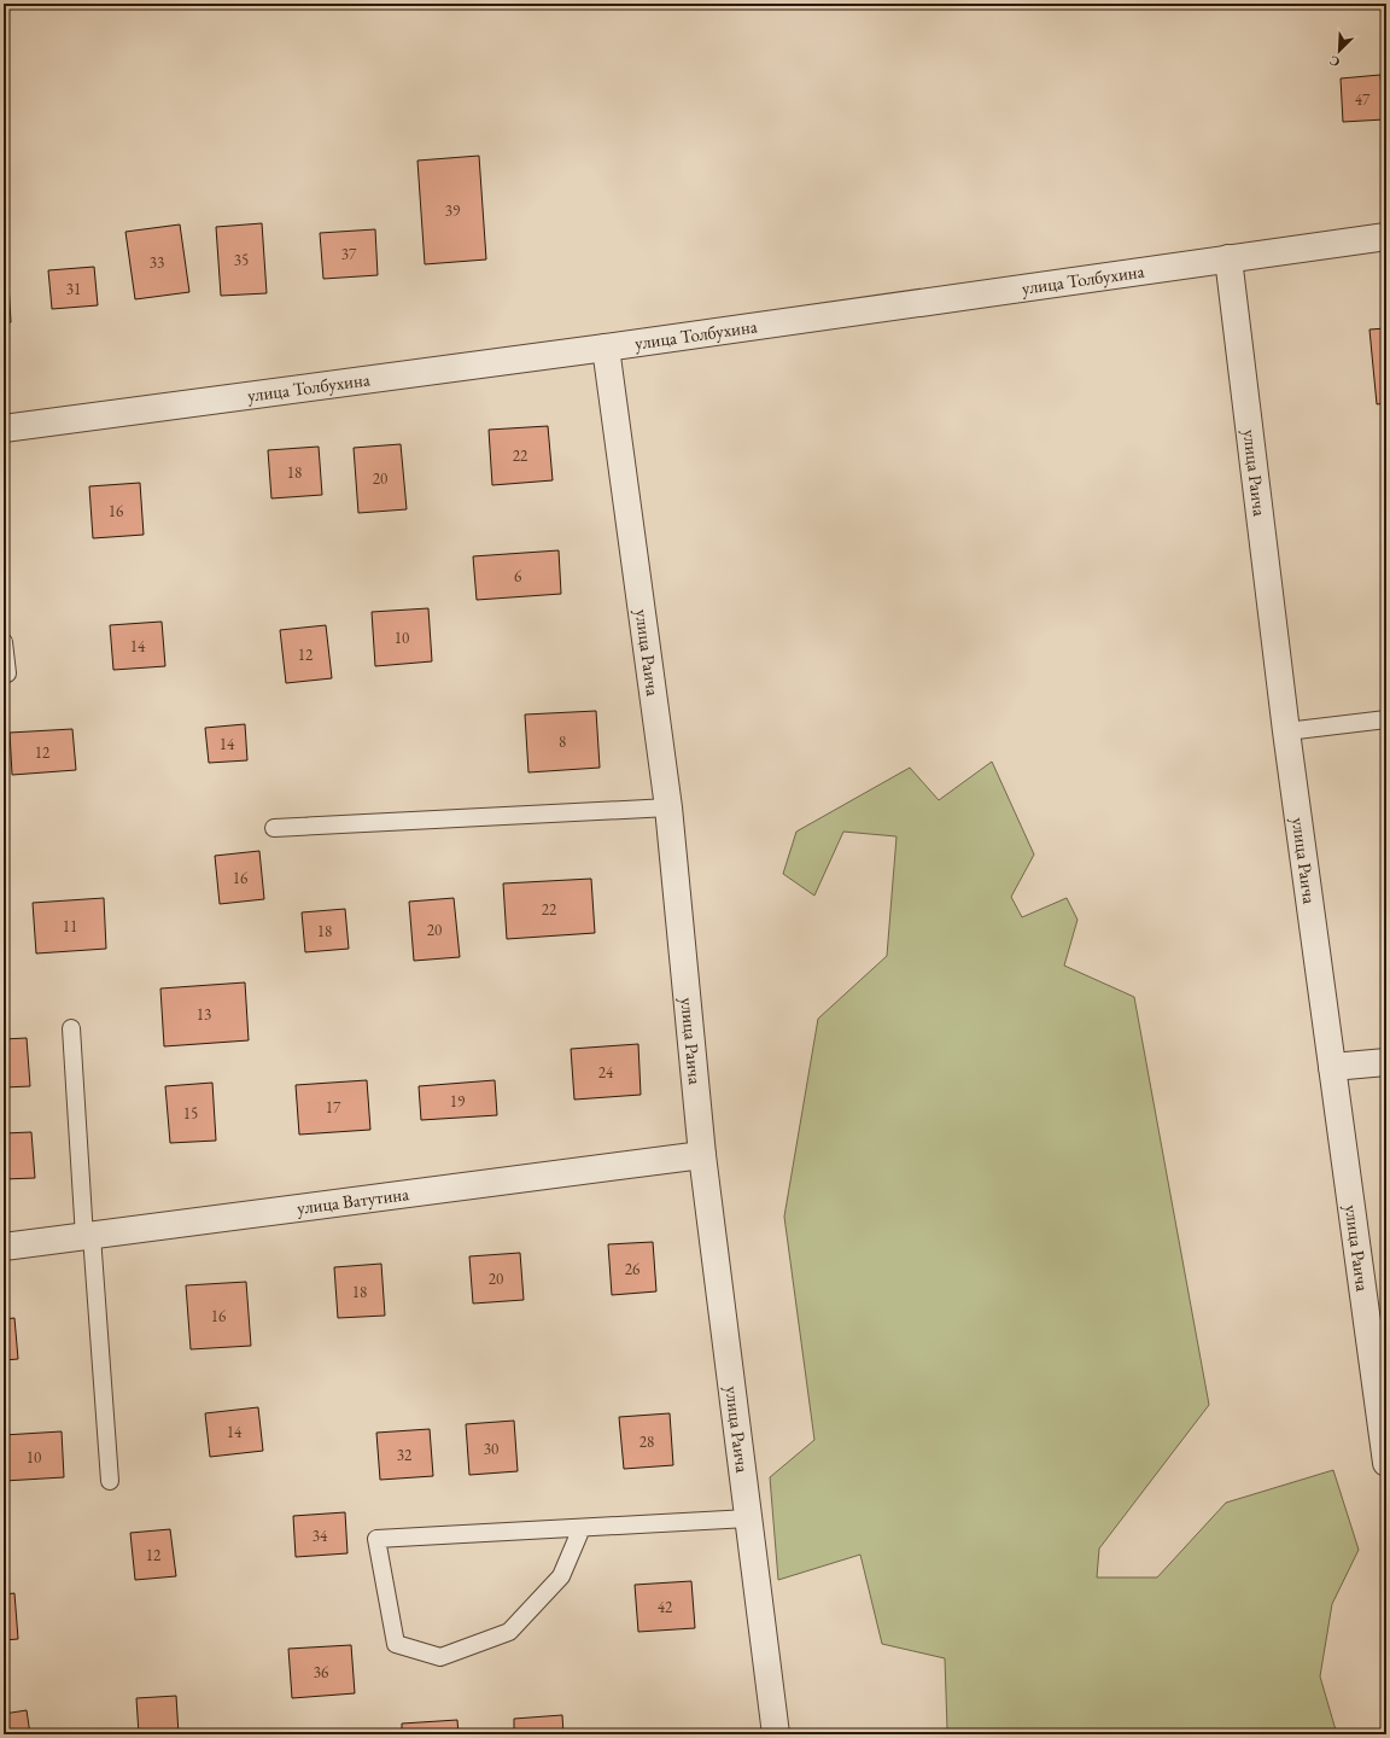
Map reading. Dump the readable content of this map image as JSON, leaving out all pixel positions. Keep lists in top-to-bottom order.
{
  "streets": {
    "street": ["улица Толбухина", "улица Раича", "улица Ватутина"]
  },
  "crossings": [
    ["улица Толбухина", "улица Раича"],
    ["улица Раича", "улица Ватутина"]
  ],
  "house_numbers": [
    "47",
    "39",
    "37",
    "35",
    "33",
    "31",
    "22",
    "18",
    "20",
    "16",
    "6",
    "10",
    "14",
    "12",
    "8",
    "14",
    "12",
    "16",
    "22",
    "11",
    "20",
    "18",
    "13",
    "24",
    "19",
    "17",
    "15",
    "26",
    "20",
    "18",
    "16",
    "14",
    "28",
    "30",
    "32",
    "10",
    "34",
    "12",
    "42",
    "36"
  ],
  "north": "bottom left"
}
